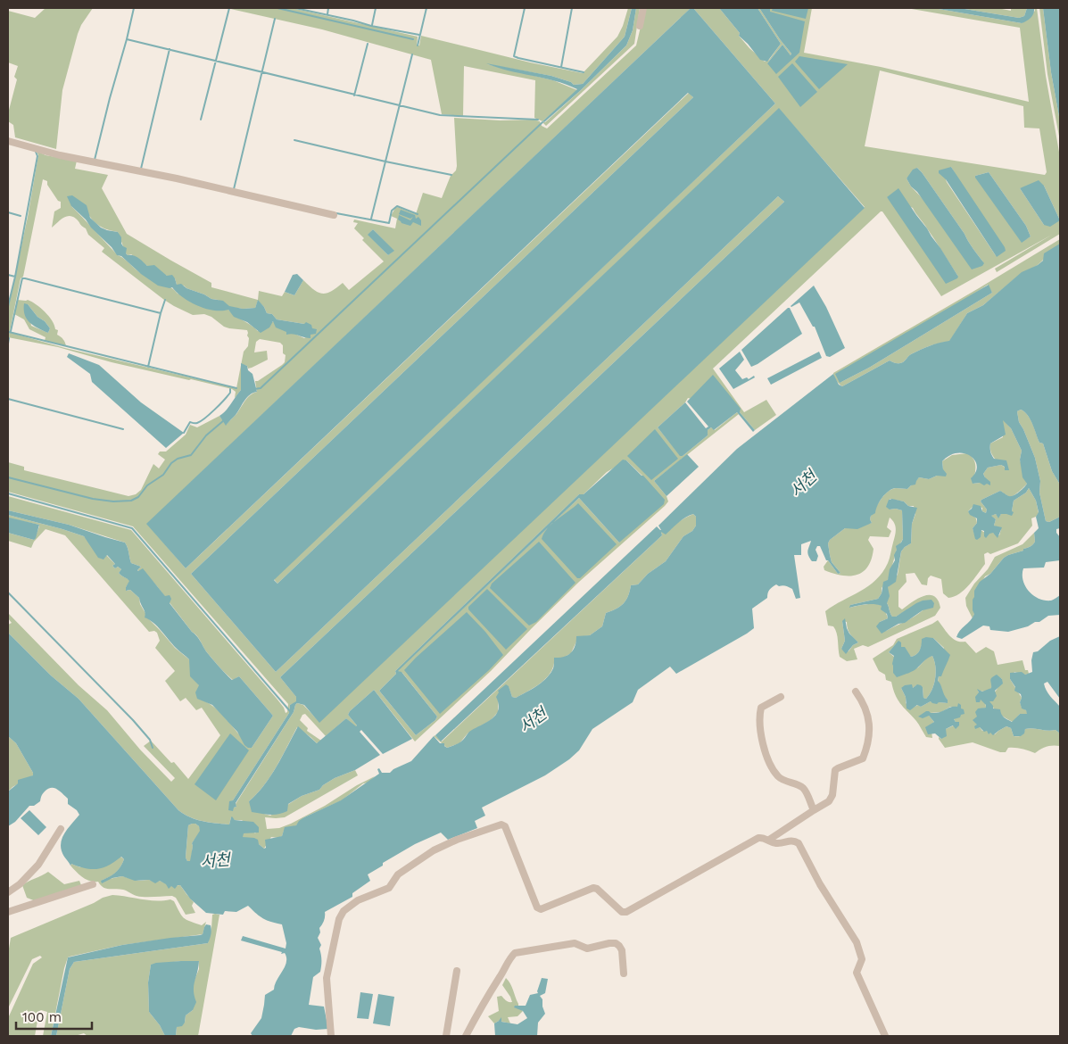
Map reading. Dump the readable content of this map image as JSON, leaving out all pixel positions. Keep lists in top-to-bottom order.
{
  "water": ["서천"],
  "scale_bar": "100 m"
}
